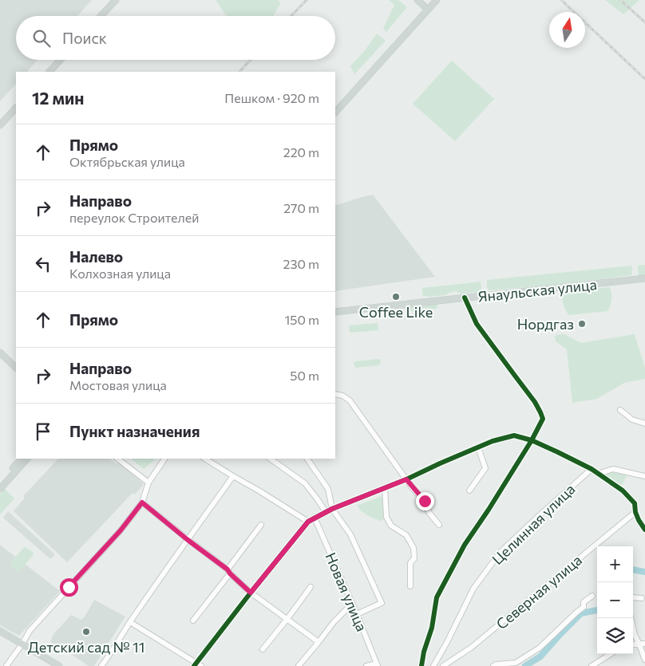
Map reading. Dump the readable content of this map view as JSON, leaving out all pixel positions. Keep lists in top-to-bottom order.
{
  "streets": {
    "main road": ["Янаульская улица"],
    "street": ["Целинная улица", "Новая улица", "Северная улица"]
  },
  "places": ["Coffee Like", "Нордгаз", "Детский сад № 11"],
  "north": "top",
  "page": {
    "search": "Поиск",
    "heading": ["12 мин", "Пешком · 920 m"],
    "list": [
      ["Прямо", "Октябрьская улица", "220 m"],
      ["Направо", "переулок Строителей", "270 m"],
      ["Налево", "Колхозная улица", "230 m"],
      ["Прямо", "150 m"],
      ["Направо", "Мостовая улица", "50 m"],
      "Пункт назначения"
    ],
    "map_buttons": ["+", "−"]
  }
}
